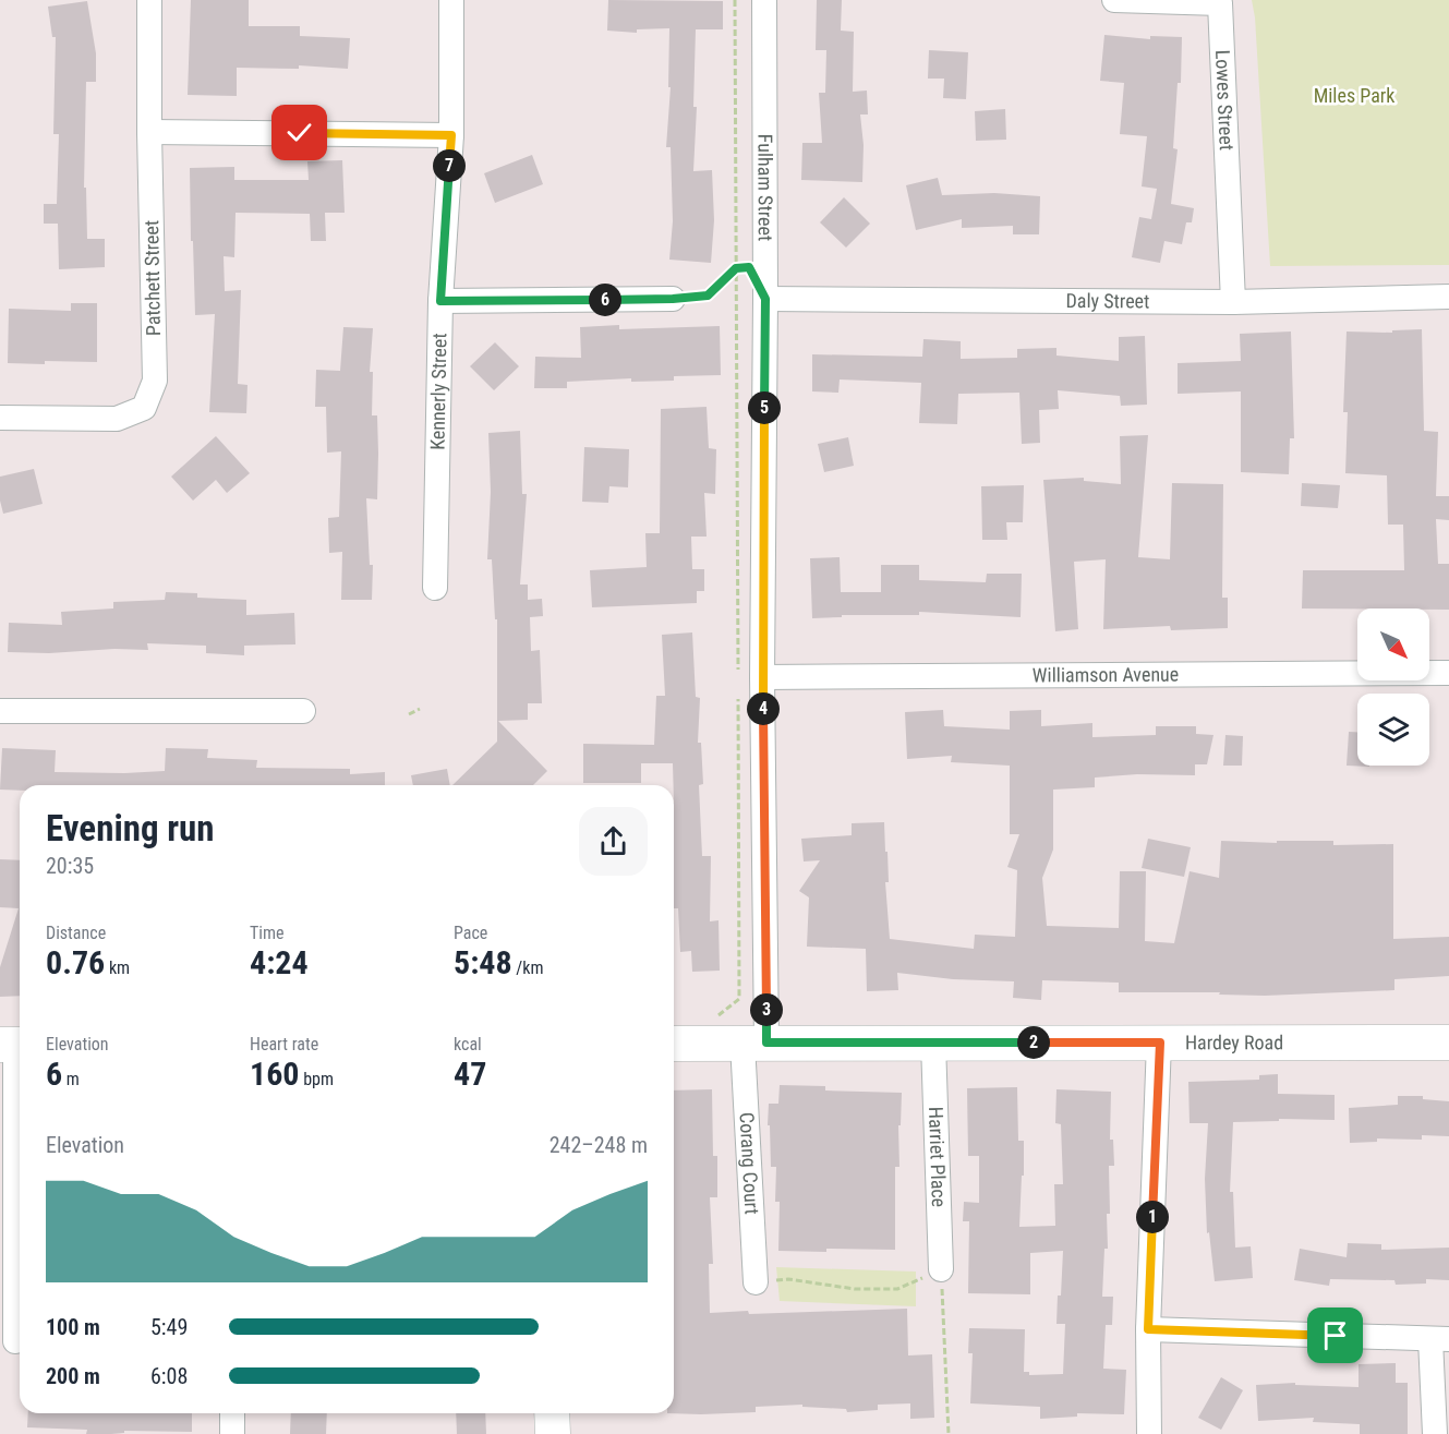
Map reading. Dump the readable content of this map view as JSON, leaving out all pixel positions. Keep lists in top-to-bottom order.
{
  "streets": {
    "street": [
      "Lowes Street",
      "Fulham Street",
      "Patchett Street",
      "Daly Street",
      "Kennerly Street",
      "Williamson Avenue",
      "Hardey Road",
      "Harriet Place",
      "Corang Court"
    ]
  },
  "crossings": [
    ["Lowes Street", "Daly Street"],
    ["Fulham Street", "Daly Street"],
    ["Fulham Street", "Williamson Avenue"],
    ["Fulham Street", "Hardey Road"],
    ["Fulham Street", "Corang Court"],
    ["Hardey Road", "Harriet Place"],
    ["Hardey Road", "Corang Court"]
  ],
  "parks": ["Miles Park"],
  "north": "bottom right",
  "page": {
    "pins": [
      "7",
      "6",
      "5",
      "4",
      "3",
      "2",
      "1"
    ],
    "heading": ["Evening run", "20:35"],
    "stats": [
      ["Distance", "0.76 km"],
      ["Time", "4:24"],
      ["Pace", "5:48 /km"],
      ["Elevation", "6 m"],
      ["Heart rate", "160 bpm"],
      ["kcal", "47"]
    ],
    "chart": ["Elevation", "242–248 m"],
    "list": [
      {
        "name": "100 m",
        "note": "5:49"
      },
      {
        "name": "200 m",
        "note": "6:08"
      }
    ]
  }
}
